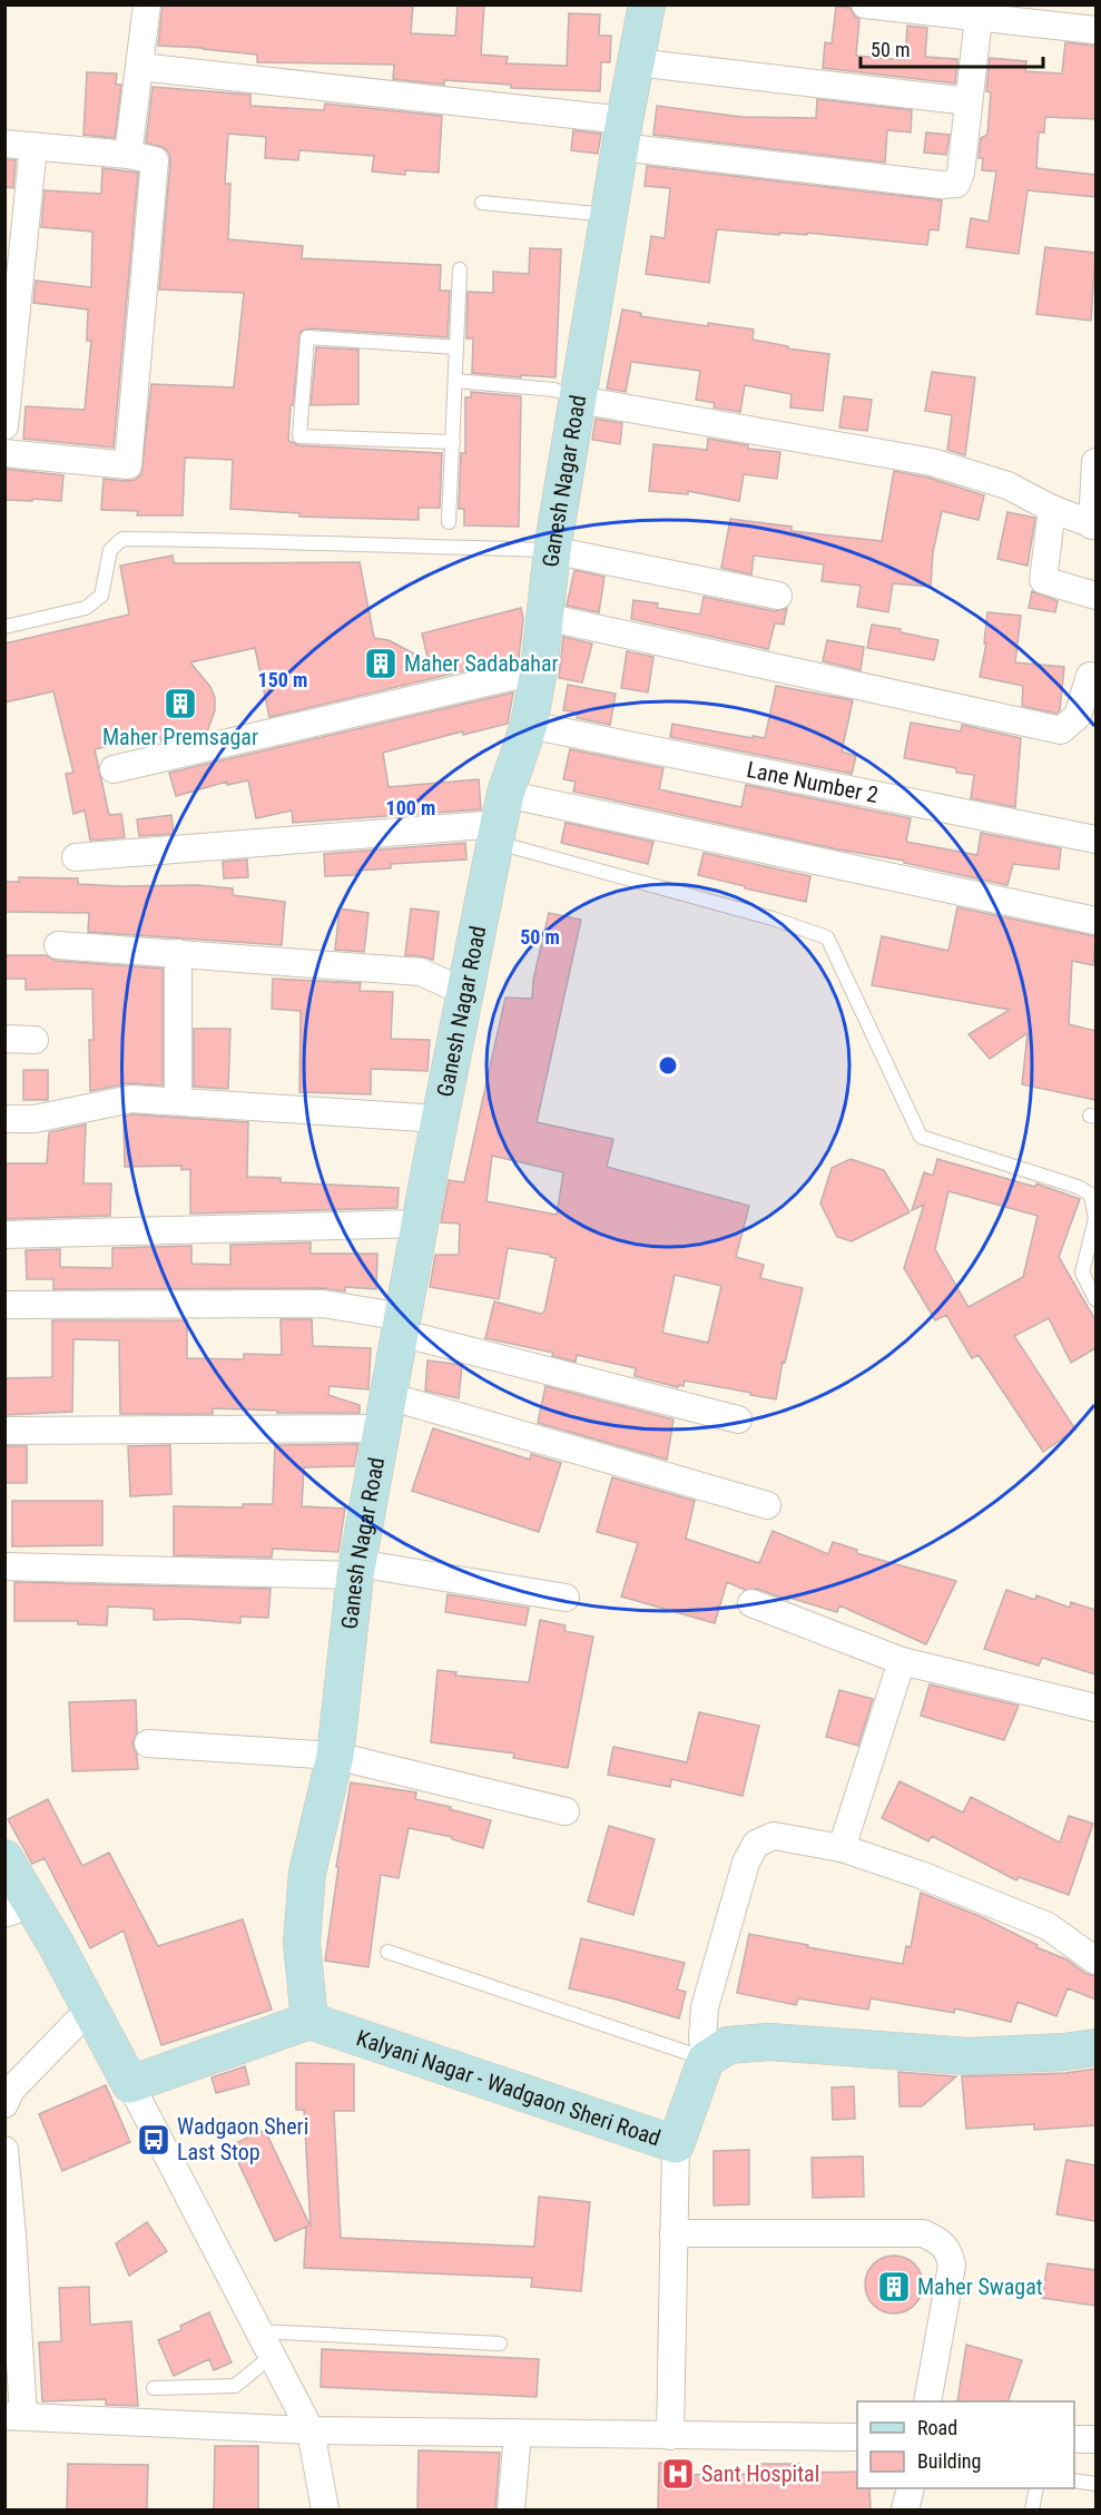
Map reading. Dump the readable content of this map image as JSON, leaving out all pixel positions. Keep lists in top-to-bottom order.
{
  "streets": {
    "street": ["Ganesh Nagar Road", "Lane Number 2", "Kalyani Nagar - Wadgaon Sheri Road"]
  },
  "crossings": [
    ["Ganesh Nagar Road", "Lane Number 2"],
    ["Ganesh Nagar Road", "Kalyani Nagar - Wadgaon Sheri Road"]
  ],
  "places": {
    "building": ["Maher Sadabahar", "Maher Premsagar", "Maher Swagat"],
    "bus stop": ["Wadgaon Sheri Last Stop"],
    "hospital": ["Sant Hospital"]
  },
  "legend": ["Road", "Building"],
  "scale_bar": "50 m",
  "rings": ["150 m", "100 m", "50 m"]
}
